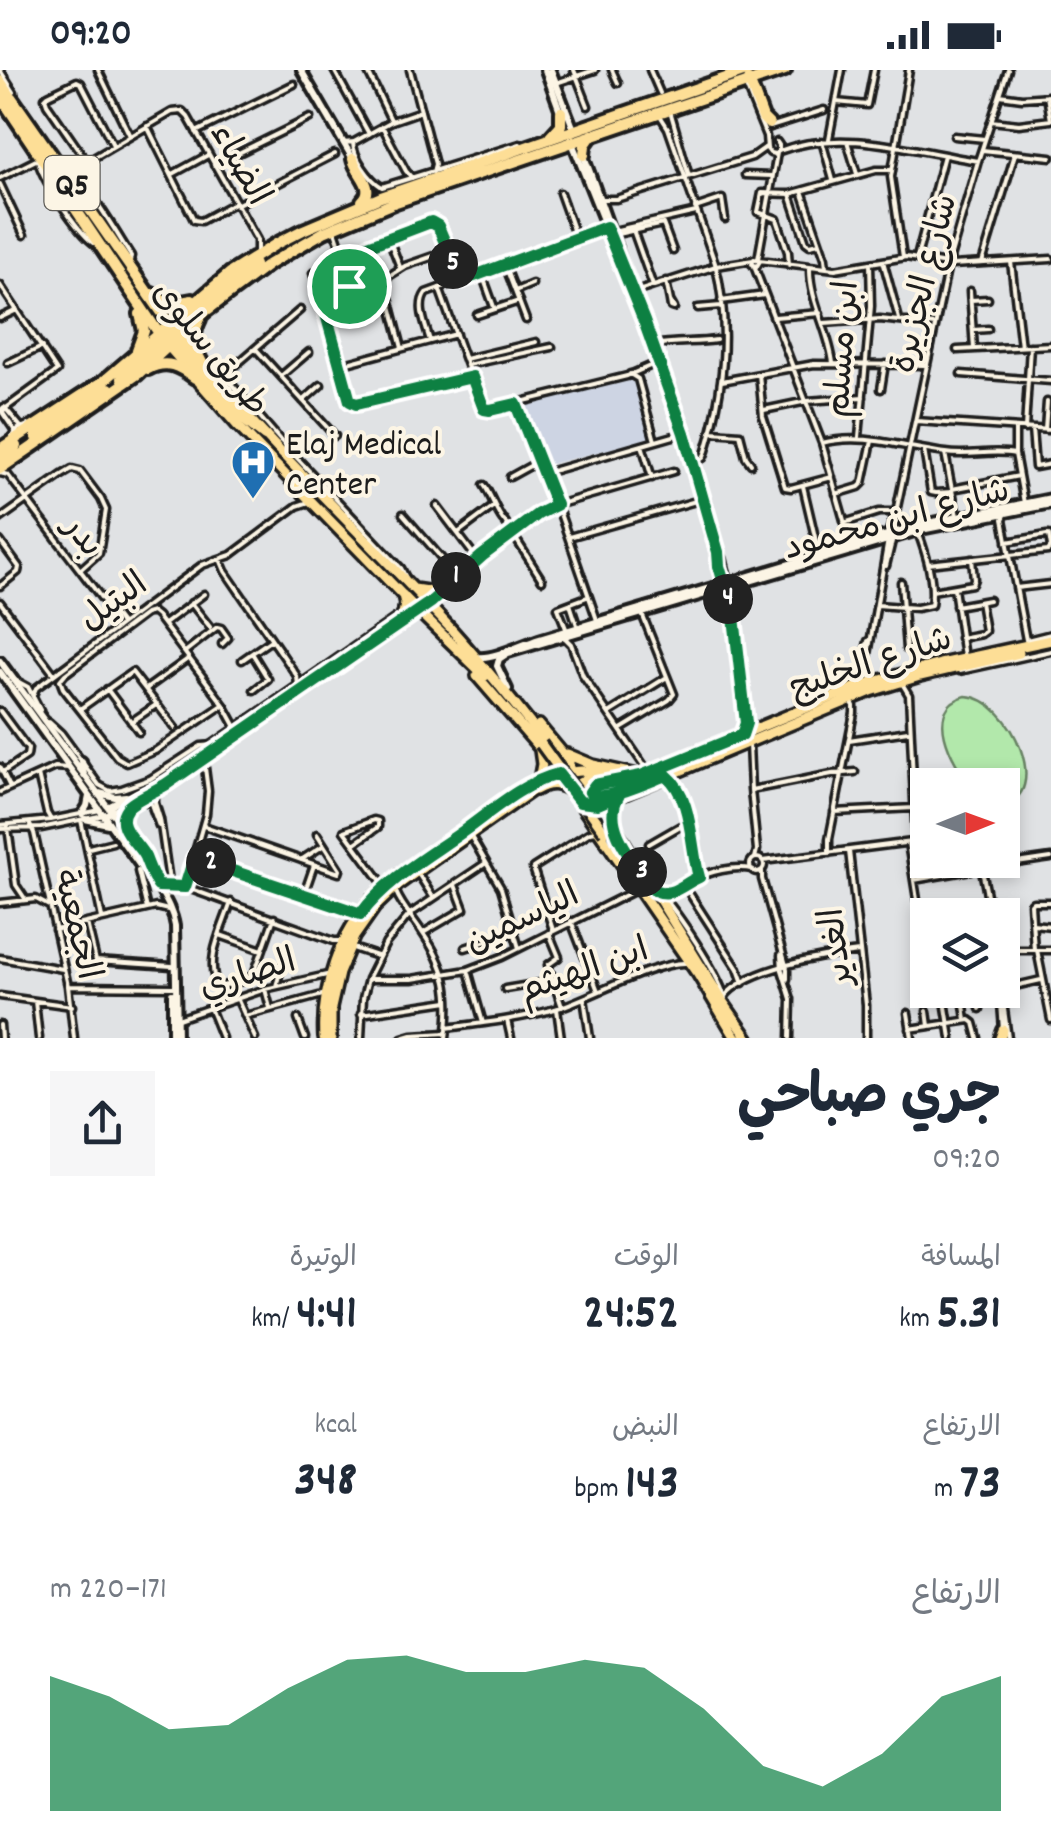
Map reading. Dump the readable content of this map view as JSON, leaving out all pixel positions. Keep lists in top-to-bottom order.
{
  "streets": {
    "highway": ["Q5", "طريق سلوى"],
    "main road": ["شارع الخليج"],
    "street": [
      "الضياء",
      "شارع الجزيرة",
      "ابن مسلم",
      "شارع ابن محمود",
      "بدر",
      "البتيل",
      "الياسمين",
      "الجمعية",
      "الغدير",
      "ابن الهيثم",
      "الصاري"
    ]
  },
  "crossings": [
    ["الضياء", "طريق سلوى"],
    ["Q5", "طريق سلوى"],
    ["Q5", "شارع ابن محمود"],
    ["Q5", "ابن الهيثم"],
    ["شارع الجزيرة", "شارع ابن محمود"],
    ["شارع الجزيرة", "شارع الخليج"],
    ["بدر", "البتيل"]
  ],
  "places": {
    "hospital": ["Elaj Medical Center"]
  },
  "north": "right",
  "page": {
    "status": "09:20",
    "pins": [
      "5",
      "1",
      "4",
      "2",
      "3"
    ],
    "heading": ["جري صباحي", "09:20"],
    "stats": [
      ["المسافة", "5.31 km"],
      ["الوقت", "24:52"],
      ["الوتيرة", "4:41 /km"],
      ["الارتفاع", "73 m"],
      ["النبض", "143 bpm"],
      ["kcal", "348"]
    ],
    "chart": ["الارتفاع", "171–220 m"]
  }
}
